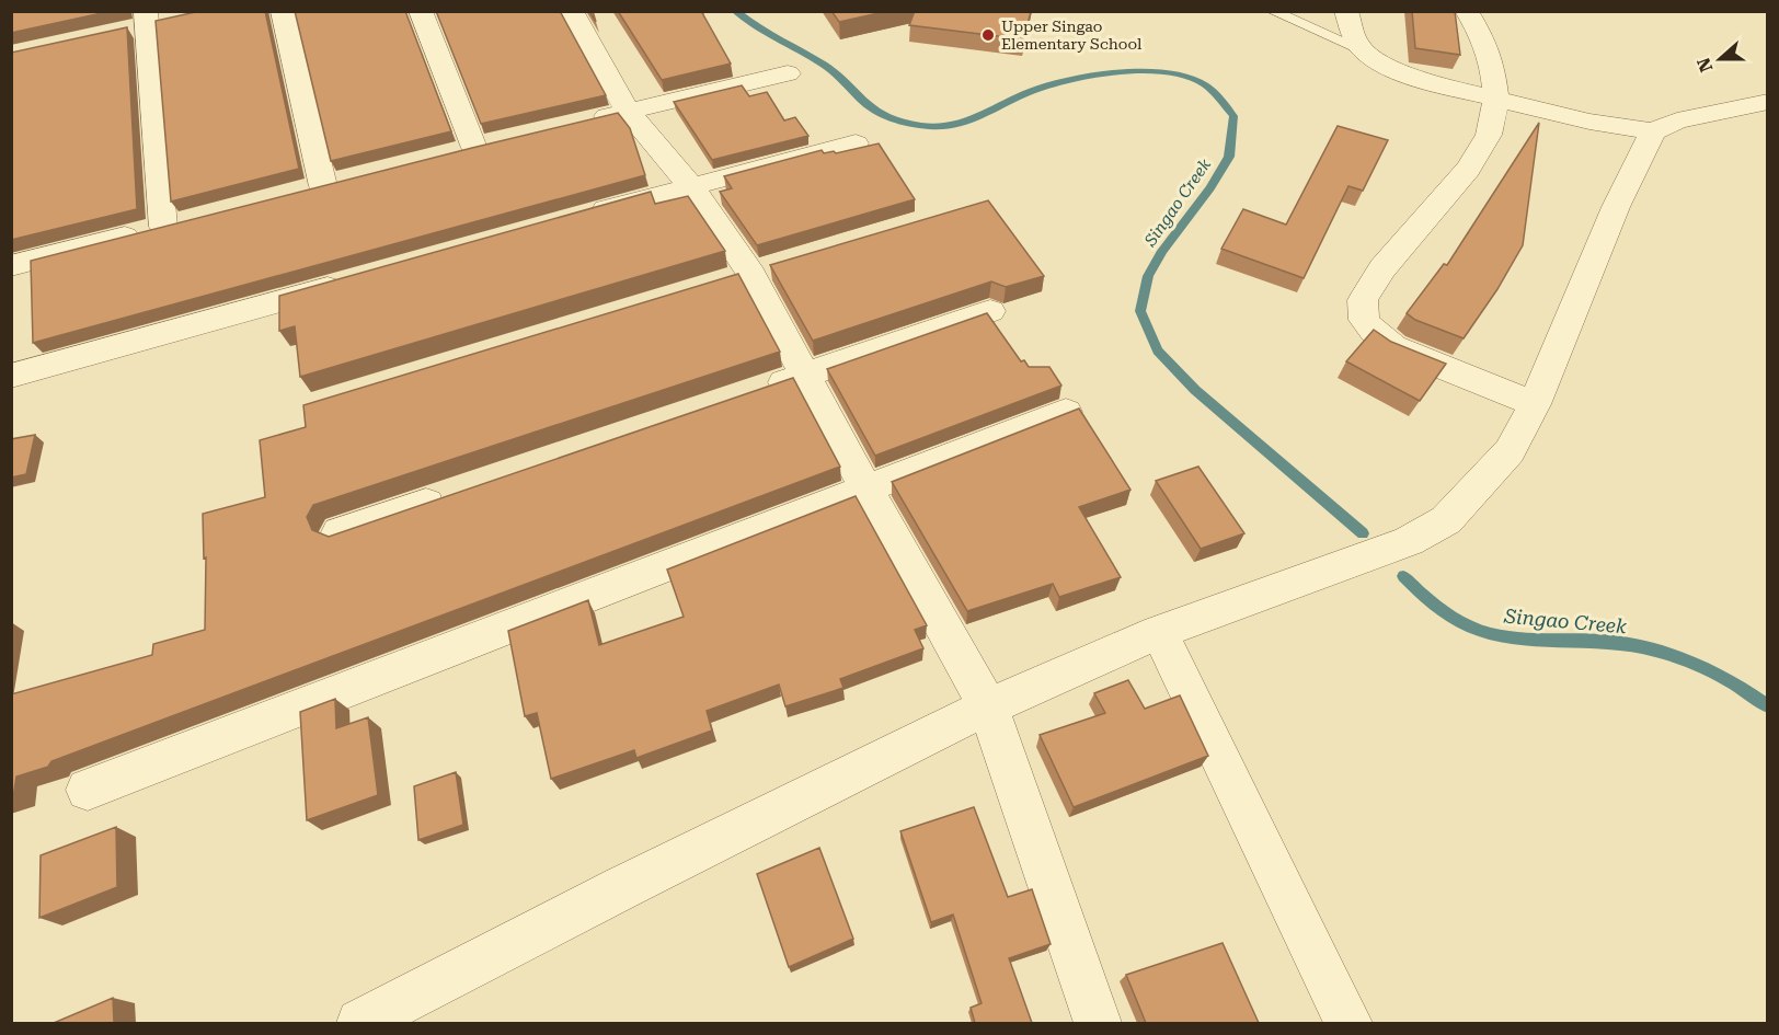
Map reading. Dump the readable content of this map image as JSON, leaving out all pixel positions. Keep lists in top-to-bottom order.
{
  "water": ["Singao Creek"],
  "places": ["Upper Singao Elementary School"],
  "north": "left"
}
